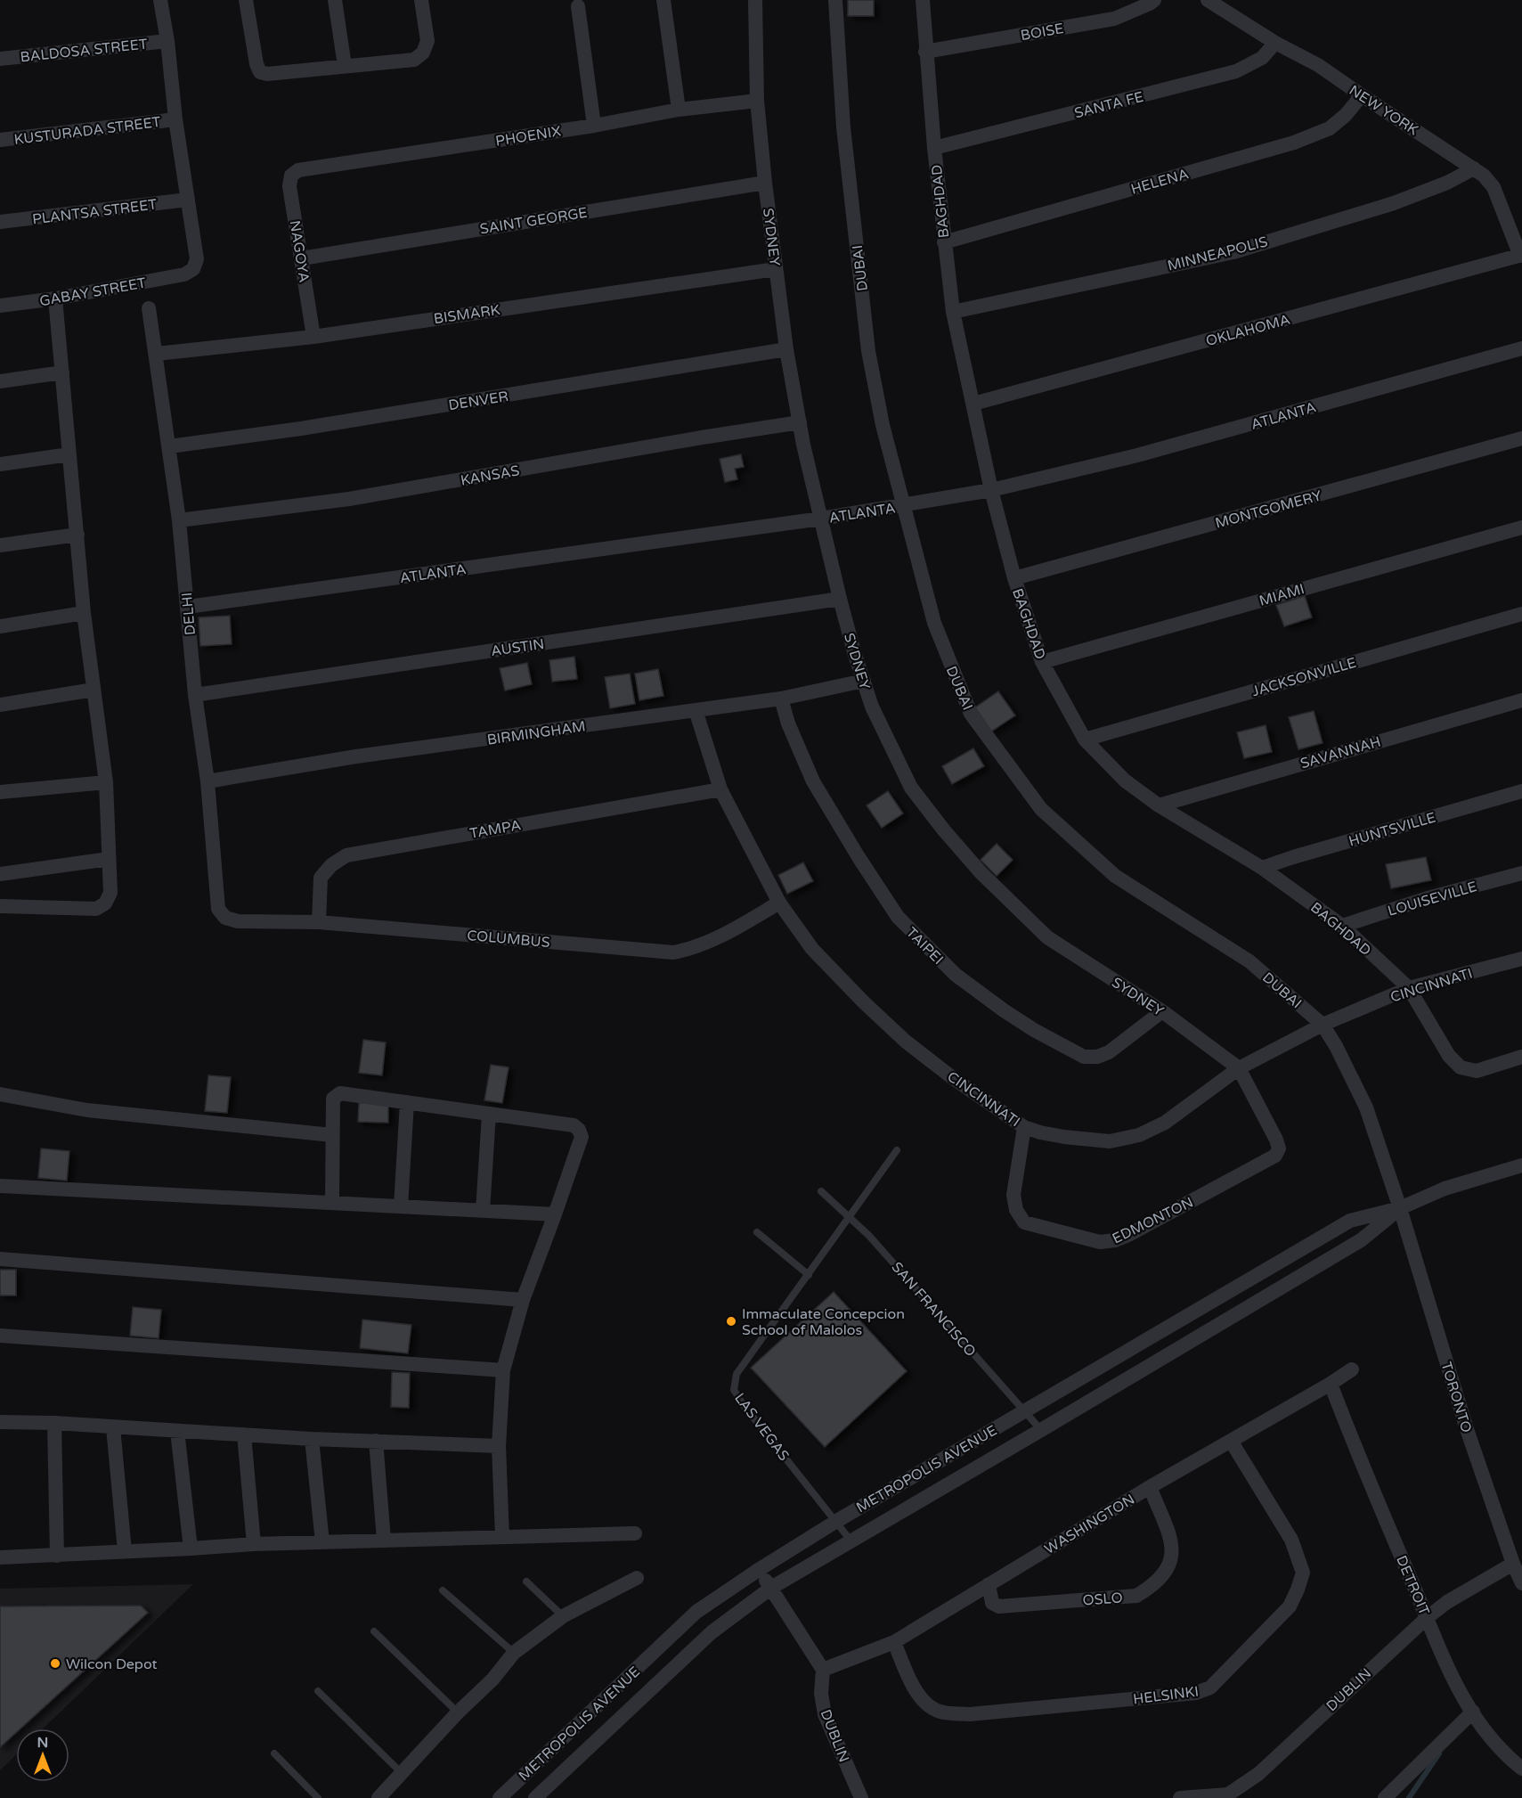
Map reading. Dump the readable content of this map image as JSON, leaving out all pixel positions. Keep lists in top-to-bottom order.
{
  "streets": {
    "street": [
      "BOISE",
      "BALDOSA STREET",
      "SANTA FE",
      "NEW YORK",
      "KUSTURADA STREET",
      "PHOENIX",
      "HELENA",
      "BAGHDAD",
      "PLANTSA STREET",
      "SAINT GEORGE",
      "SYDNEY",
      "NAGOYA",
      "MINNEAPOLIS",
      "DUBAI",
      "GABAY STREET",
      "BISMARK",
      "OKLAHOMA",
      "DENVER",
      "ATLANTA",
      "KANSAS",
      "MONTGOMERY",
      "MIAMI",
      "DELHI",
      "AUSTIN",
      "JACKSONVILLE",
      "BIRMINGHAM",
      "SAVANNAH",
      "TAMPA",
      "HUNTSVILLE",
      "LOUISEVILLE",
      "COLUMBUS",
      "TAIPEI",
      "CINCINNATI",
      "EDMONTON",
      "TORONTO",
      "METROPOLIS AVENUE",
      "WASHINGTON",
      "DETROIT",
      "OSLO",
      "DUBLIN",
      "HELSINKI"
    ],
    "lane": ["SAN FRANCISCO", "LAS VEGAS"]
  },
  "crossings": [
    ["BOISE", "BAGHDAD"],
    ["SANTA FE", "NEW YORK"],
    ["SANTA FE", "BAGHDAD"],
    ["NEW YORK", "HELENA"],
    ["NEW YORK", "MINNEAPOLIS"],
    ["NEW YORK", "OKLAHOMA"],
    ["PHOENIX", "SYDNEY"],
    ["PHOENIX", "NAGOYA"],
    ["HELENA", "BAGHDAD"],
    ["BAGHDAD", "MINNEAPOLIS"],
    ["BAGHDAD", "OKLAHOMA"],
    ["BAGHDAD", "ATLANTA"],
    ["BAGHDAD", "MONTGOMERY"],
    ["BAGHDAD", "MIAMI"],
    ["BAGHDAD", "JACKSONVILLE"],
    ["BAGHDAD", "SAVANNAH"],
    ["BAGHDAD", "HUNTSVILLE"],
    ["BAGHDAD", "LOUISEVILLE"],
    ["BAGHDAD", "CINCINNATI"],
    ["PLANTSA STREET", "GABAY STREET"],
    ["SAINT GEORGE", "SYDNEY"],
    ["SAINT GEORGE", "NAGOYA"],
    ["SYDNEY", "BISMARK"],
    ["SYDNEY", "DENVER"],
    ["SYDNEY", "ATLANTA"],
    ["SYDNEY", "KANSAS"],
    ["SYDNEY", "AUSTIN"],
    ["SYDNEY", "BIRMINGHAM"],
    ["SYDNEY", "TAIPEI"],
    ["SYDNEY", "CINCINNATI"],
    ["SYDNEY", "EDMONTON"],
    ["NAGOYA", "BISMARK"],
    ["DUBAI", "ATLANTA"],
    ["DUBAI", "CINCINNATI"],
    ["DUBAI", "TORONTO"],
    ["DUBAI", "METROPOLIS AVENUE"],
    ["BISMARK", "DELHI"],
    ["DENVER", "DELHI"],
    ["ATLANTA", "DELHI"],
    ["KANSAS", "DELHI"],
    ["DELHI", "AUSTIN"],
    ["DELHI", "BIRMINGHAM"],
    ["DELHI", "COLUMBUS"],
    ["BIRMINGHAM", "TAIPEI"],
    ["BIRMINGHAM", "CINCINNATI"],
    ["TAMPA", "COLUMBUS"],
    ["TAMPA", "CINCINNATI"],
    ["COLUMBUS", "CINCINNATI"],
    ["CINCINNATI", "EDMONTON"],
    ["SAN FRANCISCO", "LAS VEGAS"],
    ["SAN FRANCISCO", "METROPOLIS AVENUE"],
    ["TORONTO", "METROPOLIS AVENUE"],
    ["TORONTO", "DUBLIN"],
    ["LAS VEGAS", "METROPOLIS AVENUE"],
    ["WASHINGTON", "DETROIT"],
    ["WASHINGTON", "OSLO"],
    ["WASHINGTON", "DUBLIN"],
    ["WASHINGTON", "HELSINKI"],
    ["DETROIT", "DUBLIN"]
  ],
  "places": ["Immaculate Concepcion School of Malolos", "Wilcon Depot"],
  "north": "top"
}
